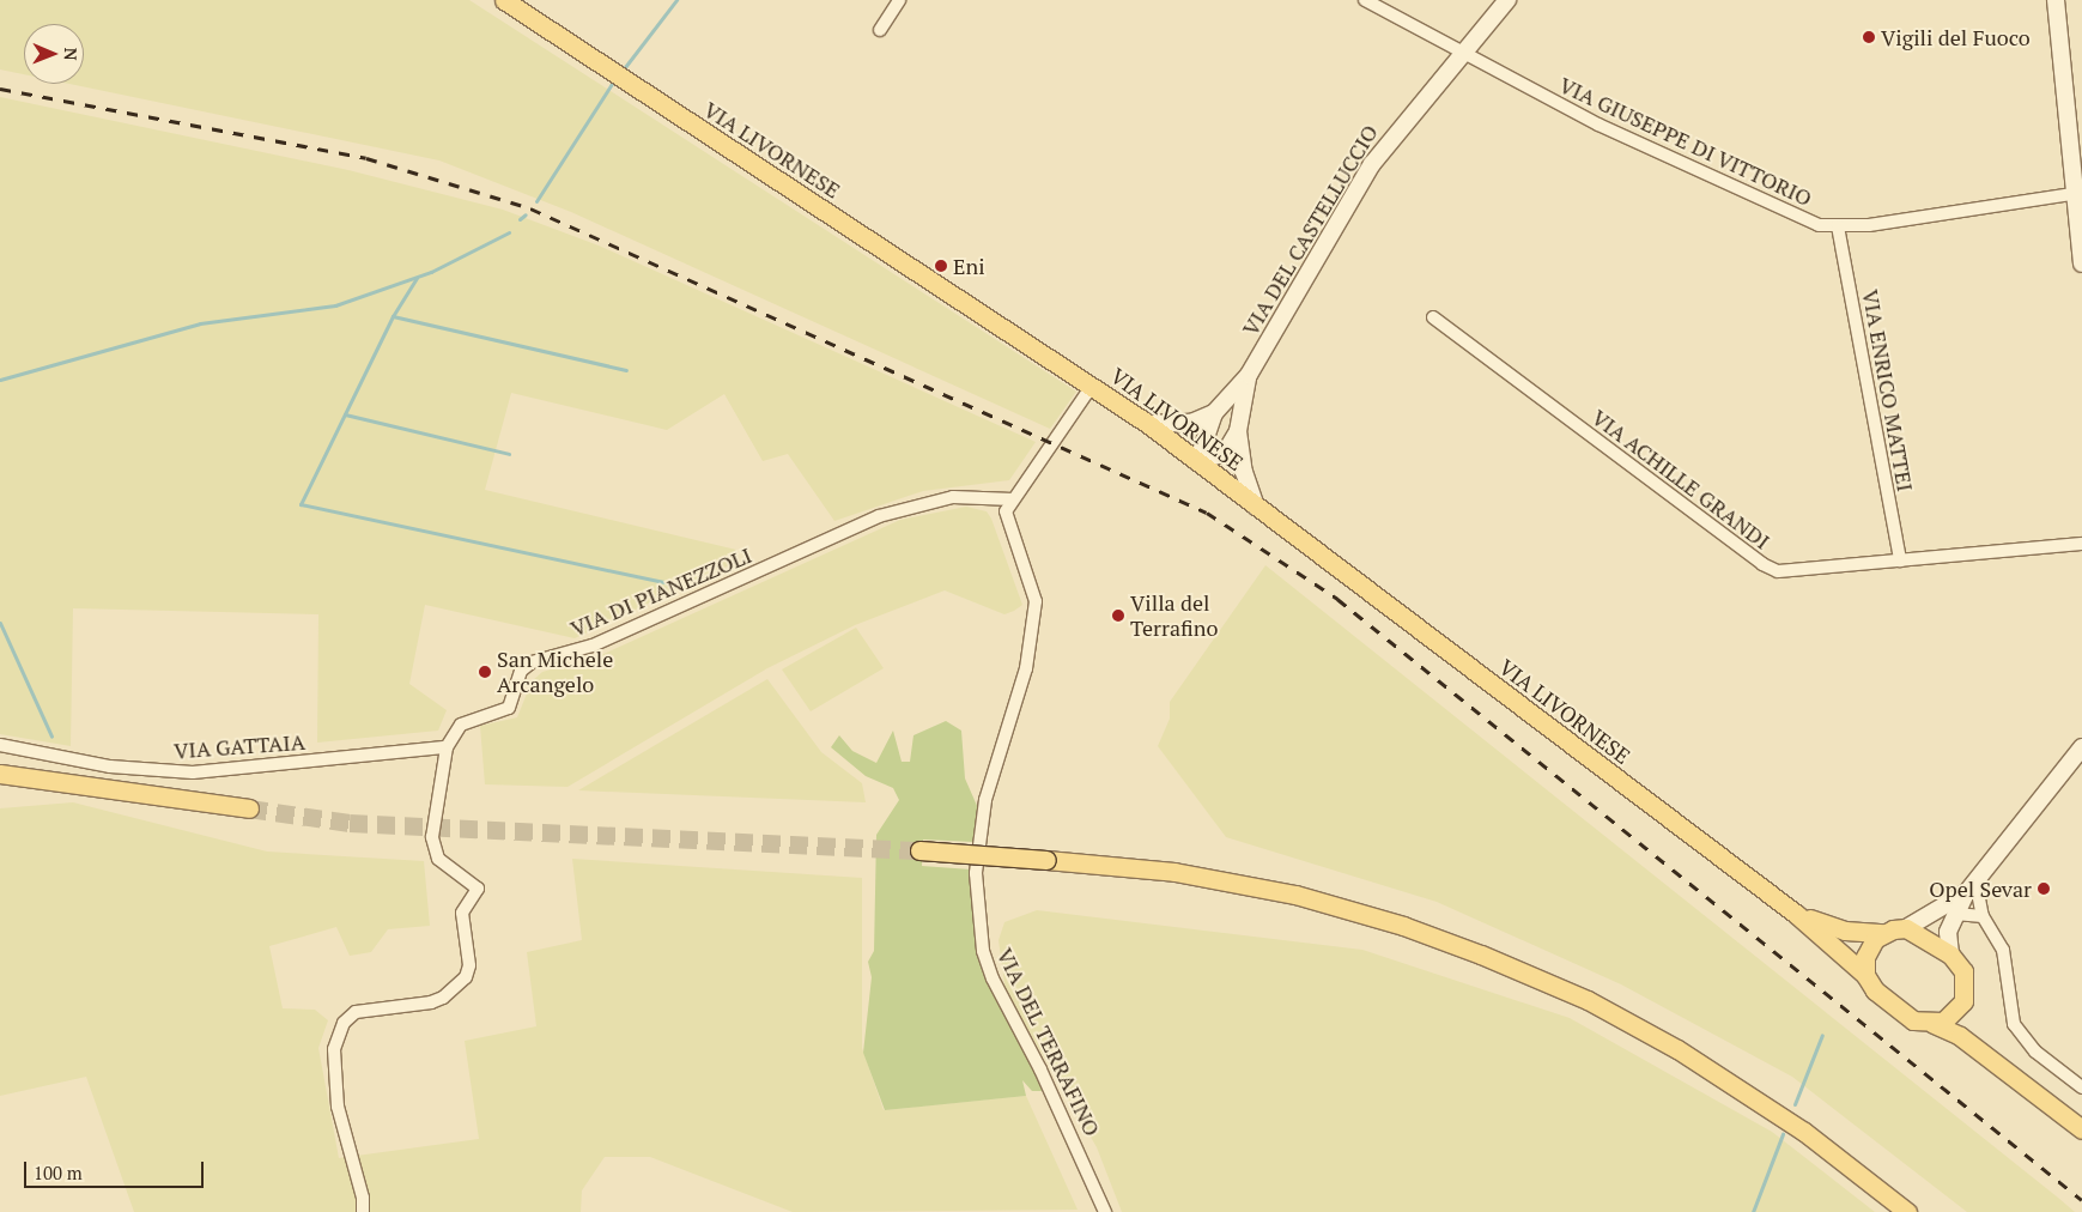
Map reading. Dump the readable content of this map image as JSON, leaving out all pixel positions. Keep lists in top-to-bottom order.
{
  "streets": {
    "main road": ["VIA LIVORNESE"],
    "street": [
      "VIA GIUSEPPE DI VITTORIO",
      "VIA DEL CASTELLUCCIO",
      "VIA ENRICO MATTEI",
      "VIA ACHILLE GRANDI",
      "VIA DI PIANEZZOLI",
      "VIA GATTAIA",
      "VIA DEL TERRAFINO"
    ]
  },
  "crossings": [
    ["VIA GIUSEPPE DI VITTORIO", "VIA DEL CASTELLUCCIO"],
    ["VIA GIUSEPPE DI VITTORIO", "VIA ENRICO MATTEI"],
    ["VIA LIVORNESE", "VIA DEL CASTELLUCCIO"],
    ["VIA LIVORNESE", "VIA DEL TERRAFINO"],
    ["VIA ENRICO MATTEI", "VIA ACHILLE GRANDI"],
    ["VIA DI PIANEZZOLI", "VIA GATTAIA"],
    ["VIA DI PIANEZZOLI", "VIA DEL TERRAFINO"]
  ],
  "places": [
    "Vigili del Fuoco",
    "Eni",
    "Villa del Terrafino",
    "San Michele Arcangelo",
    "Opel Sevar"
  ],
  "scale_bar": "100 m",
  "north": "right"
}
